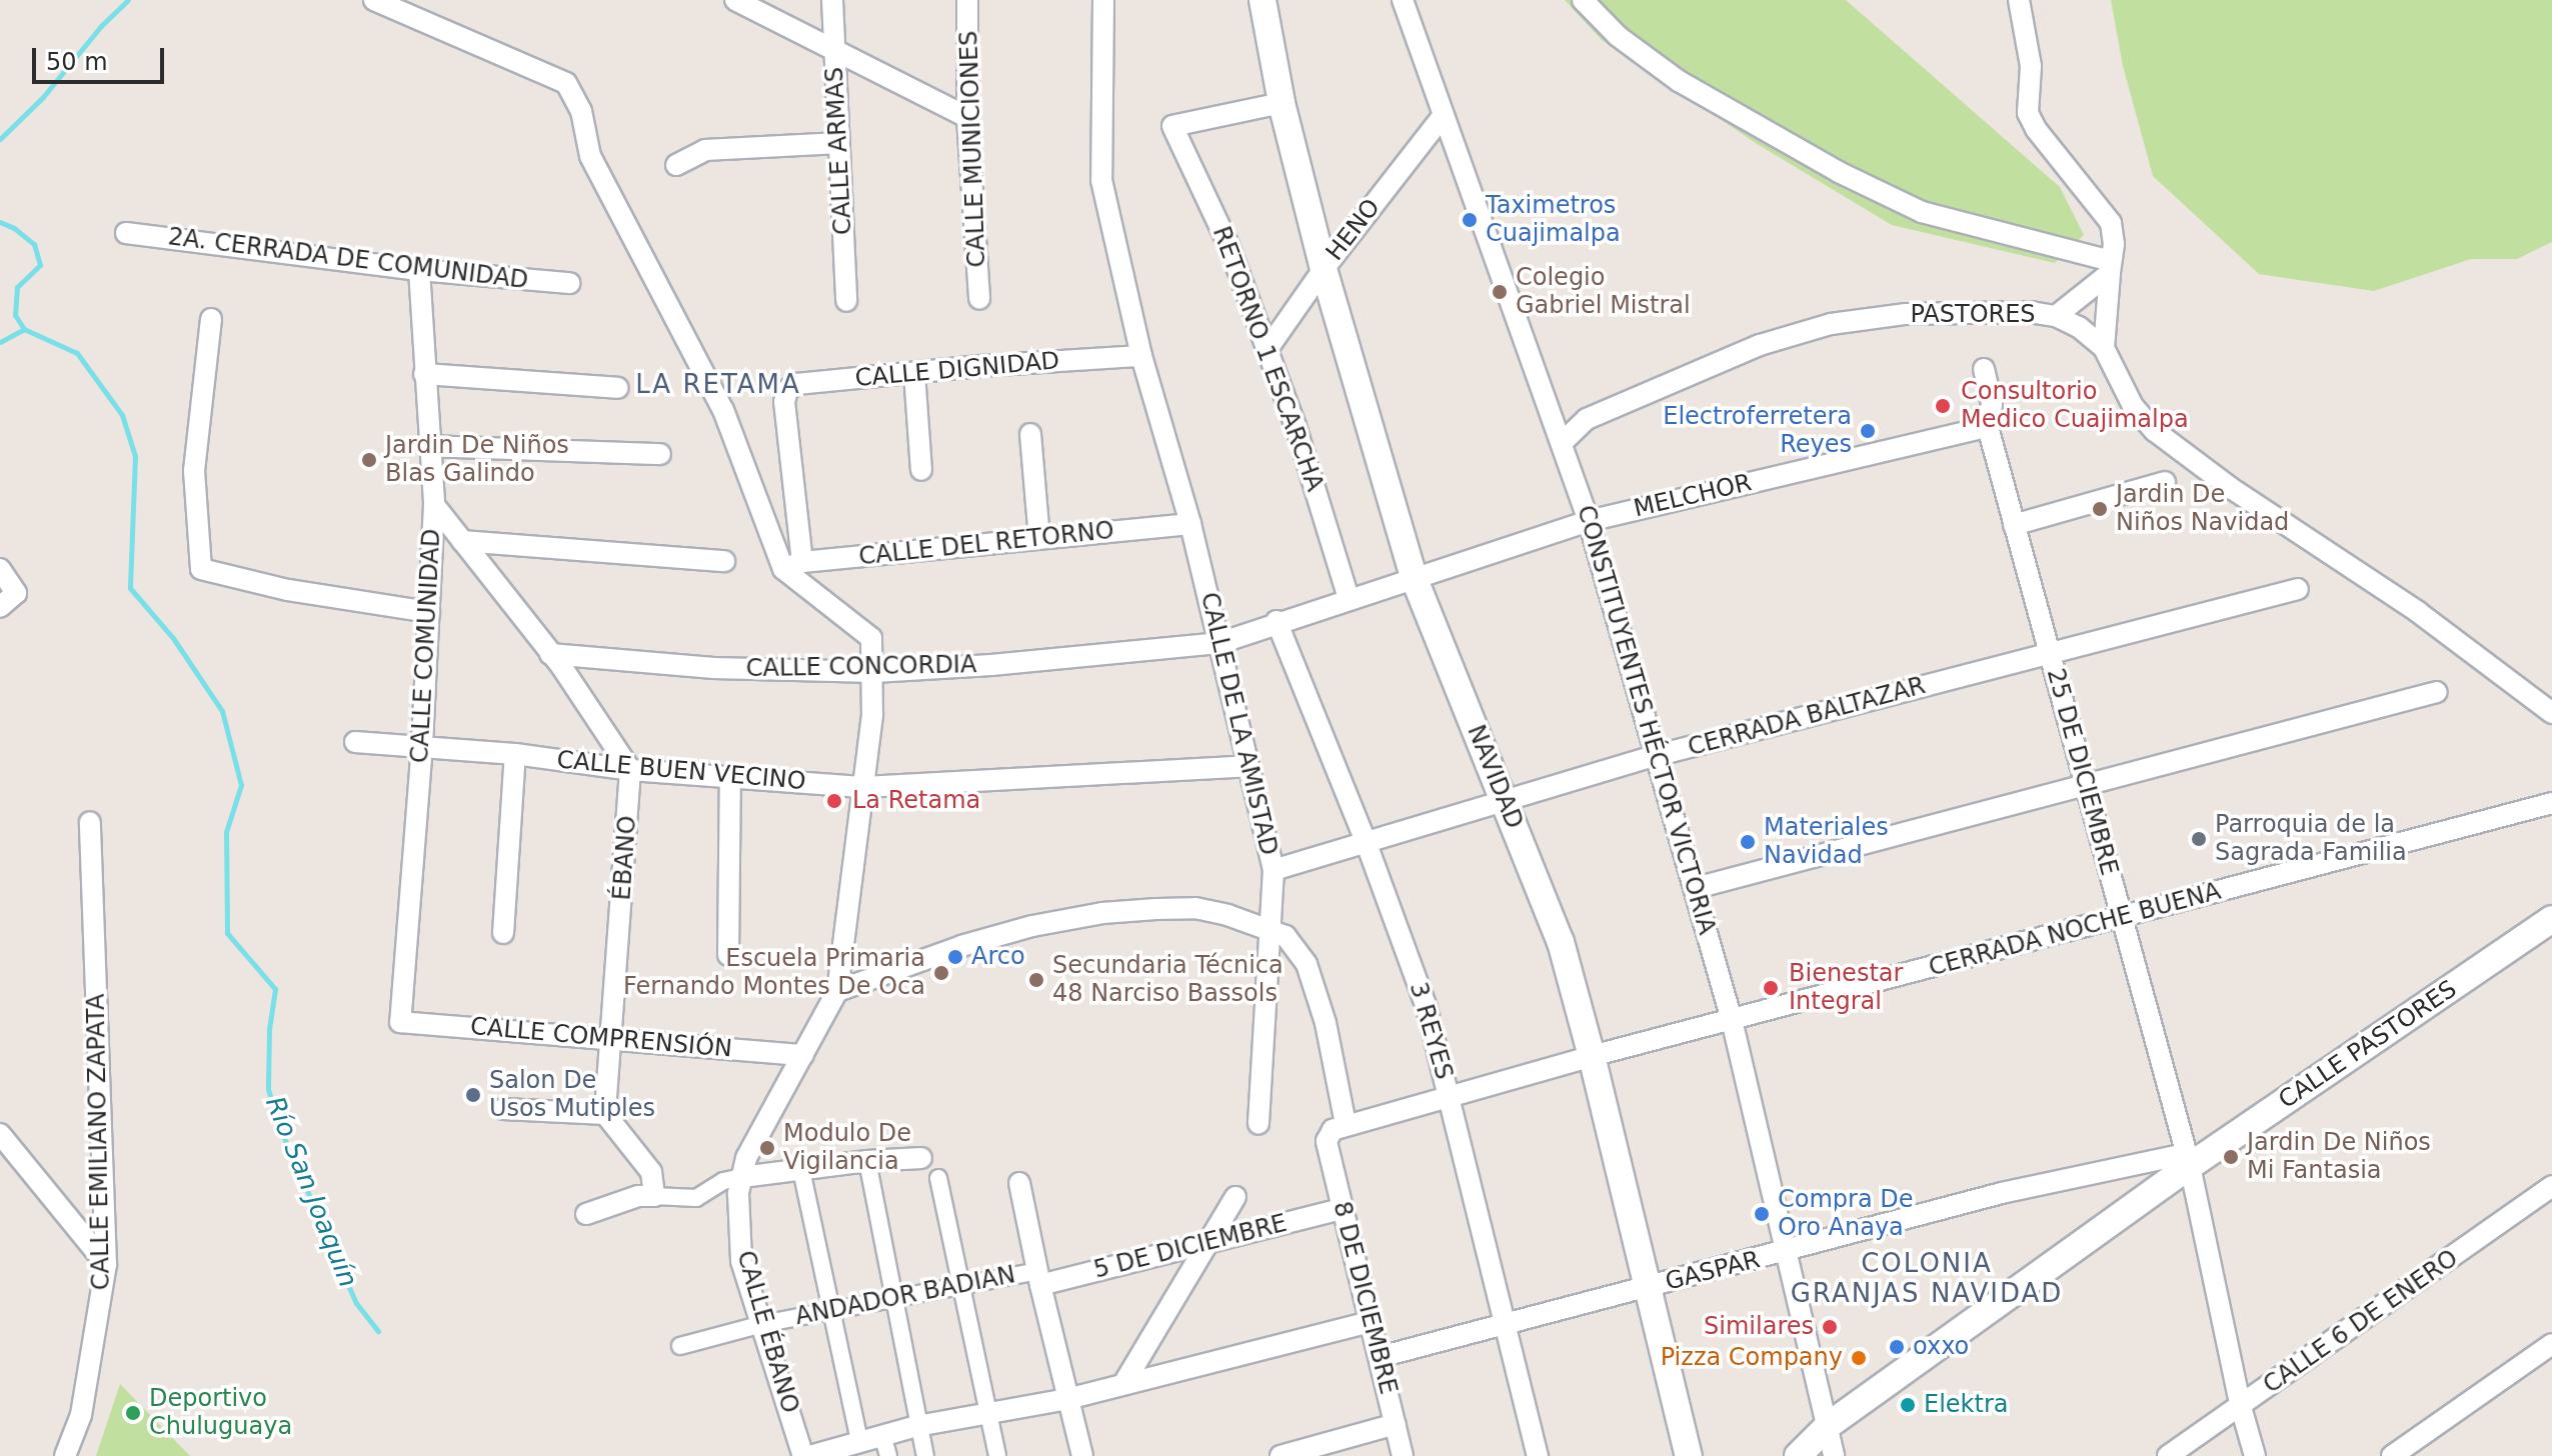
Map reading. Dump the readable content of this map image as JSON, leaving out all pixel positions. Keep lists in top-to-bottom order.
{
  "streets": {
    "street": [
      "CALLE MUNICIONES",
      "CALLE ARMAS",
      "HENO",
      "2A. CERRADA DE COMUNIDAD",
      "PASTORES",
      "RETORNO 1 ESCARCHA",
      "CALLE DIGNIDAD",
      "MELCHOR",
      "CALLE DEL RETORNO",
      "CALLE COMUNIDAD",
      "CALLE CONCORDIA",
      "CERRADA BALTAZAR",
      "CONSTITUYENTES HÉCTOR VICTORIA",
      "CALLE DE LA AMISTAD",
      "CALLE BUEN VECINO",
      "25 DE DICIEMBRE",
      "NAVIDAD",
      "ÉBANO",
      "CERRADA NOCHE BUENA",
      "3 REYES",
      "CALLE COMPRENSIÓN",
      "CALLE PASTORES",
      "CALLE EMILIANO ZAPATA",
      "5 DE DICIEMBRE",
      "GASPAR",
      "ANDADOR BADIAN",
      "8 DE DICIEMBRE",
      "CALLE 6 DE ENERO",
      "CALLE ÉBANO"
    ]
  },
  "crossings": [
    ["HENO", "RETORNO 1 ESCARCHA"],
    ["HENO", "CONSTITUYENTES HÉCTOR VICTORIA"],
    ["HENO", "NAVIDAD"],
    ["2A. CERRADA DE COMUNIDAD", "CALLE COMUNIDAD"],
    ["PASTORES", "CONSTITUYENTES HÉCTOR VICTORIA"],
    ["RETORNO 1 ESCARCHA", "MELCHOR"],
    ["RETORNO 1 ESCARCHA", "NAVIDAD"],
    ["CALLE DIGNIDAD", "CALLE DEL RETORNO"],
    ["CALLE DIGNIDAD", "CALLE DE LA AMISTAD"],
    ["MELCHOR", "CALLE CONCORDIA"],
    ["MELCHOR", "CONSTITUYENTES HÉCTOR VICTORIA"],
    ["MELCHOR", "CALLE DE LA AMISTAD"],
    ["MELCHOR", "25 DE DICIEMBRE"],
    ["MELCHOR", "NAVIDAD"],
    ["MELCHOR", "3 REYES"],
    ["CALLE DEL RETORNO", "CALLE DE LA AMISTAD"],
    ["CALLE COMUNIDAD", "CALLE BUEN VECINO"],
    ["CALLE COMUNIDAD", "CALLE COMPRENSIÓN"],
    ["CALLE CONCORDIA", "CALLE DE LA AMISTAD"],
    ["CERRADA BALTAZAR", "CONSTITUYENTES HÉCTOR VICTORIA"],
    ["CERRADA BALTAZAR", "CALLE DE LA AMISTAD"],
    ["CERRADA BALTAZAR", "25 DE DICIEMBRE"],
    ["CERRADA BALTAZAR", "NAVIDAD"],
    ["CERRADA BALTAZAR", "3 REYES"],
    ["CONSTITUYENTES HÉCTOR VICTORIA", "CERRADA NOCHE BUENA"],
    ["CONSTITUYENTES HÉCTOR VICTORIA", "CALLE PASTORES"],
    ["CONSTITUYENTES HÉCTOR VICTORIA", "GASPAR"],
    ["CALLE DE LA AMISTAD", "CALLE BUEN VECINO"],
    ["CALLE BUEN VECINO", "ÉBANO"],
    ["25 DE DICIEMBRE", "CERRADA NOCHE BUENA"],
    ["25 DE DICIEMBRE", "CALLE PASTORES"],
    ["25 DE DICIEMBRE", "GASPAR"],
    ["25 DE DICIEMBRE", "CALLE 6 DE ENERO"],
    ["NAVIDAD", "CERRADA NOCHE BUENA"],
    ["NAVIDAD", "GASPAR"],
    ["ÉBANO", "CALLE COMPRENSIÓN"],
    ["CERRADA NOCHE BUENA", "3 REYES"],
    ["CERRADA NOCHE BUENA", "8 DE DICIEMBRE"],
    ["3 REYES", "GASPAR"],
    ["CALLE COMPRENSIÓN", "CALLE ÉBANO"],
    ["CALLE PASTORES", "GASPAR"],
    ["5 DE DICIEMBRE", "ANDADOR BADIAN"],
    ["5 DE DICIEMBRE", "8 DE DICIEMBRE"],
    ["GASPAR", "8 DE DICIEMBRE"],
    ["ANDADOR BADIAN", "CALLE ÉBANO"]
  ],
  "districts": ["LA RETAMA", "COLONIA GRANJAS NAVIDAD"],
  "water": ["Río San Joaquín"],
  "places": [
    "Taximetros Cuajimalpa",
    "Colegio Gabriel Mistral",
    "Consultorio Medico Cuajimalpa",
    "Electroferretera Reyes",
    "Jardin De Niños Blas Galindo",
    "Jardin De Niños Navidad",
    "La Retama",
    "Parroquia de la Sagrada Familia",
    "Materiales Navidad",
    "Arco",
    "Escuela Primaria Fernando Montes De Oca",
    "Secundaria Técnica 48 Narciso Bassols",
    "Bienestar Integral",
    "Salon De Usos Mutiples",
    "Modulo De Vigilancia",
    "Jardin De Niños Mi Fantasia",
    "Compra De Oro Anaya",
    "Similares",
    "oxxo",
    "Pizza Company",
    "Elektra",
    "Deportivo Chuluguaya"
  ],
  "scale_bar": "50 m"
}
